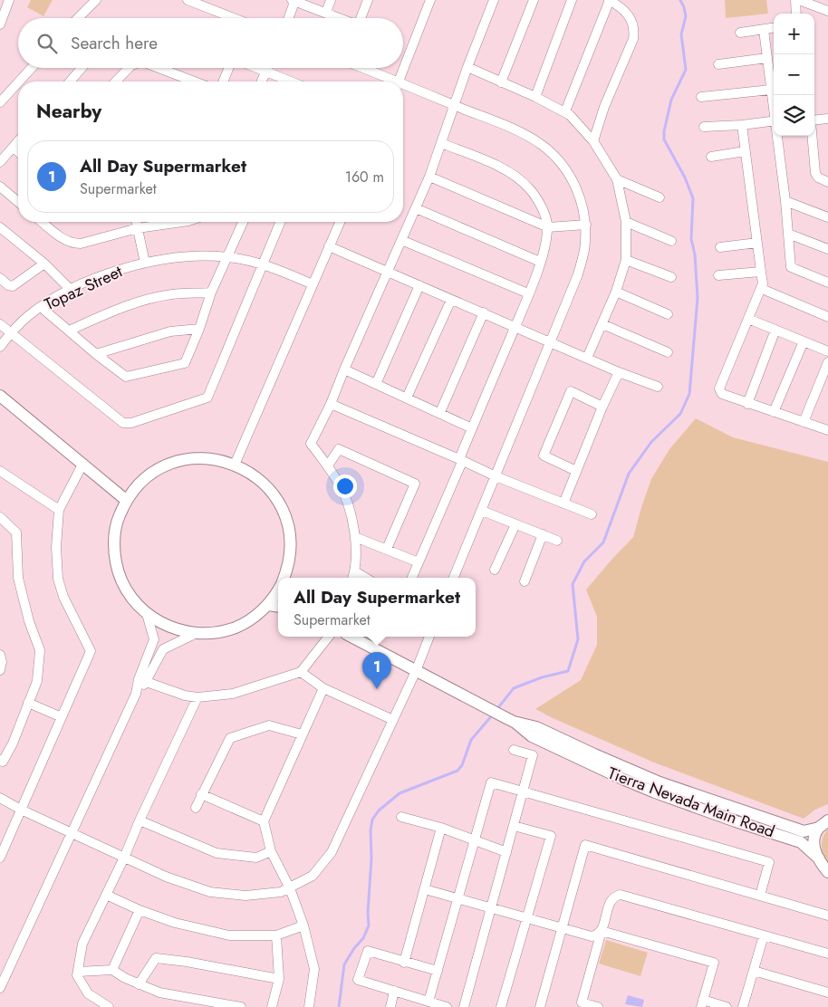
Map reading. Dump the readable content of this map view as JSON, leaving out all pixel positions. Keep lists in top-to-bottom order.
{
  "streets": {
    "street": ["Topaz Street", "Tierra Nevada Main Road"]
  },
  "page": {
    "map_buttons": ["+", "−"],
    "search": "Search here",
    "heading": "Nearby",
    "list": [
      {
        "mark": "1",
        "name": "All Day Supermarket",
        "note": "Supermarket",
        "value": "160 m"
      }
    ],
    "popup": ["All Day Supermarket", "Supermarket"],
    "pins": "1"
  }
}
